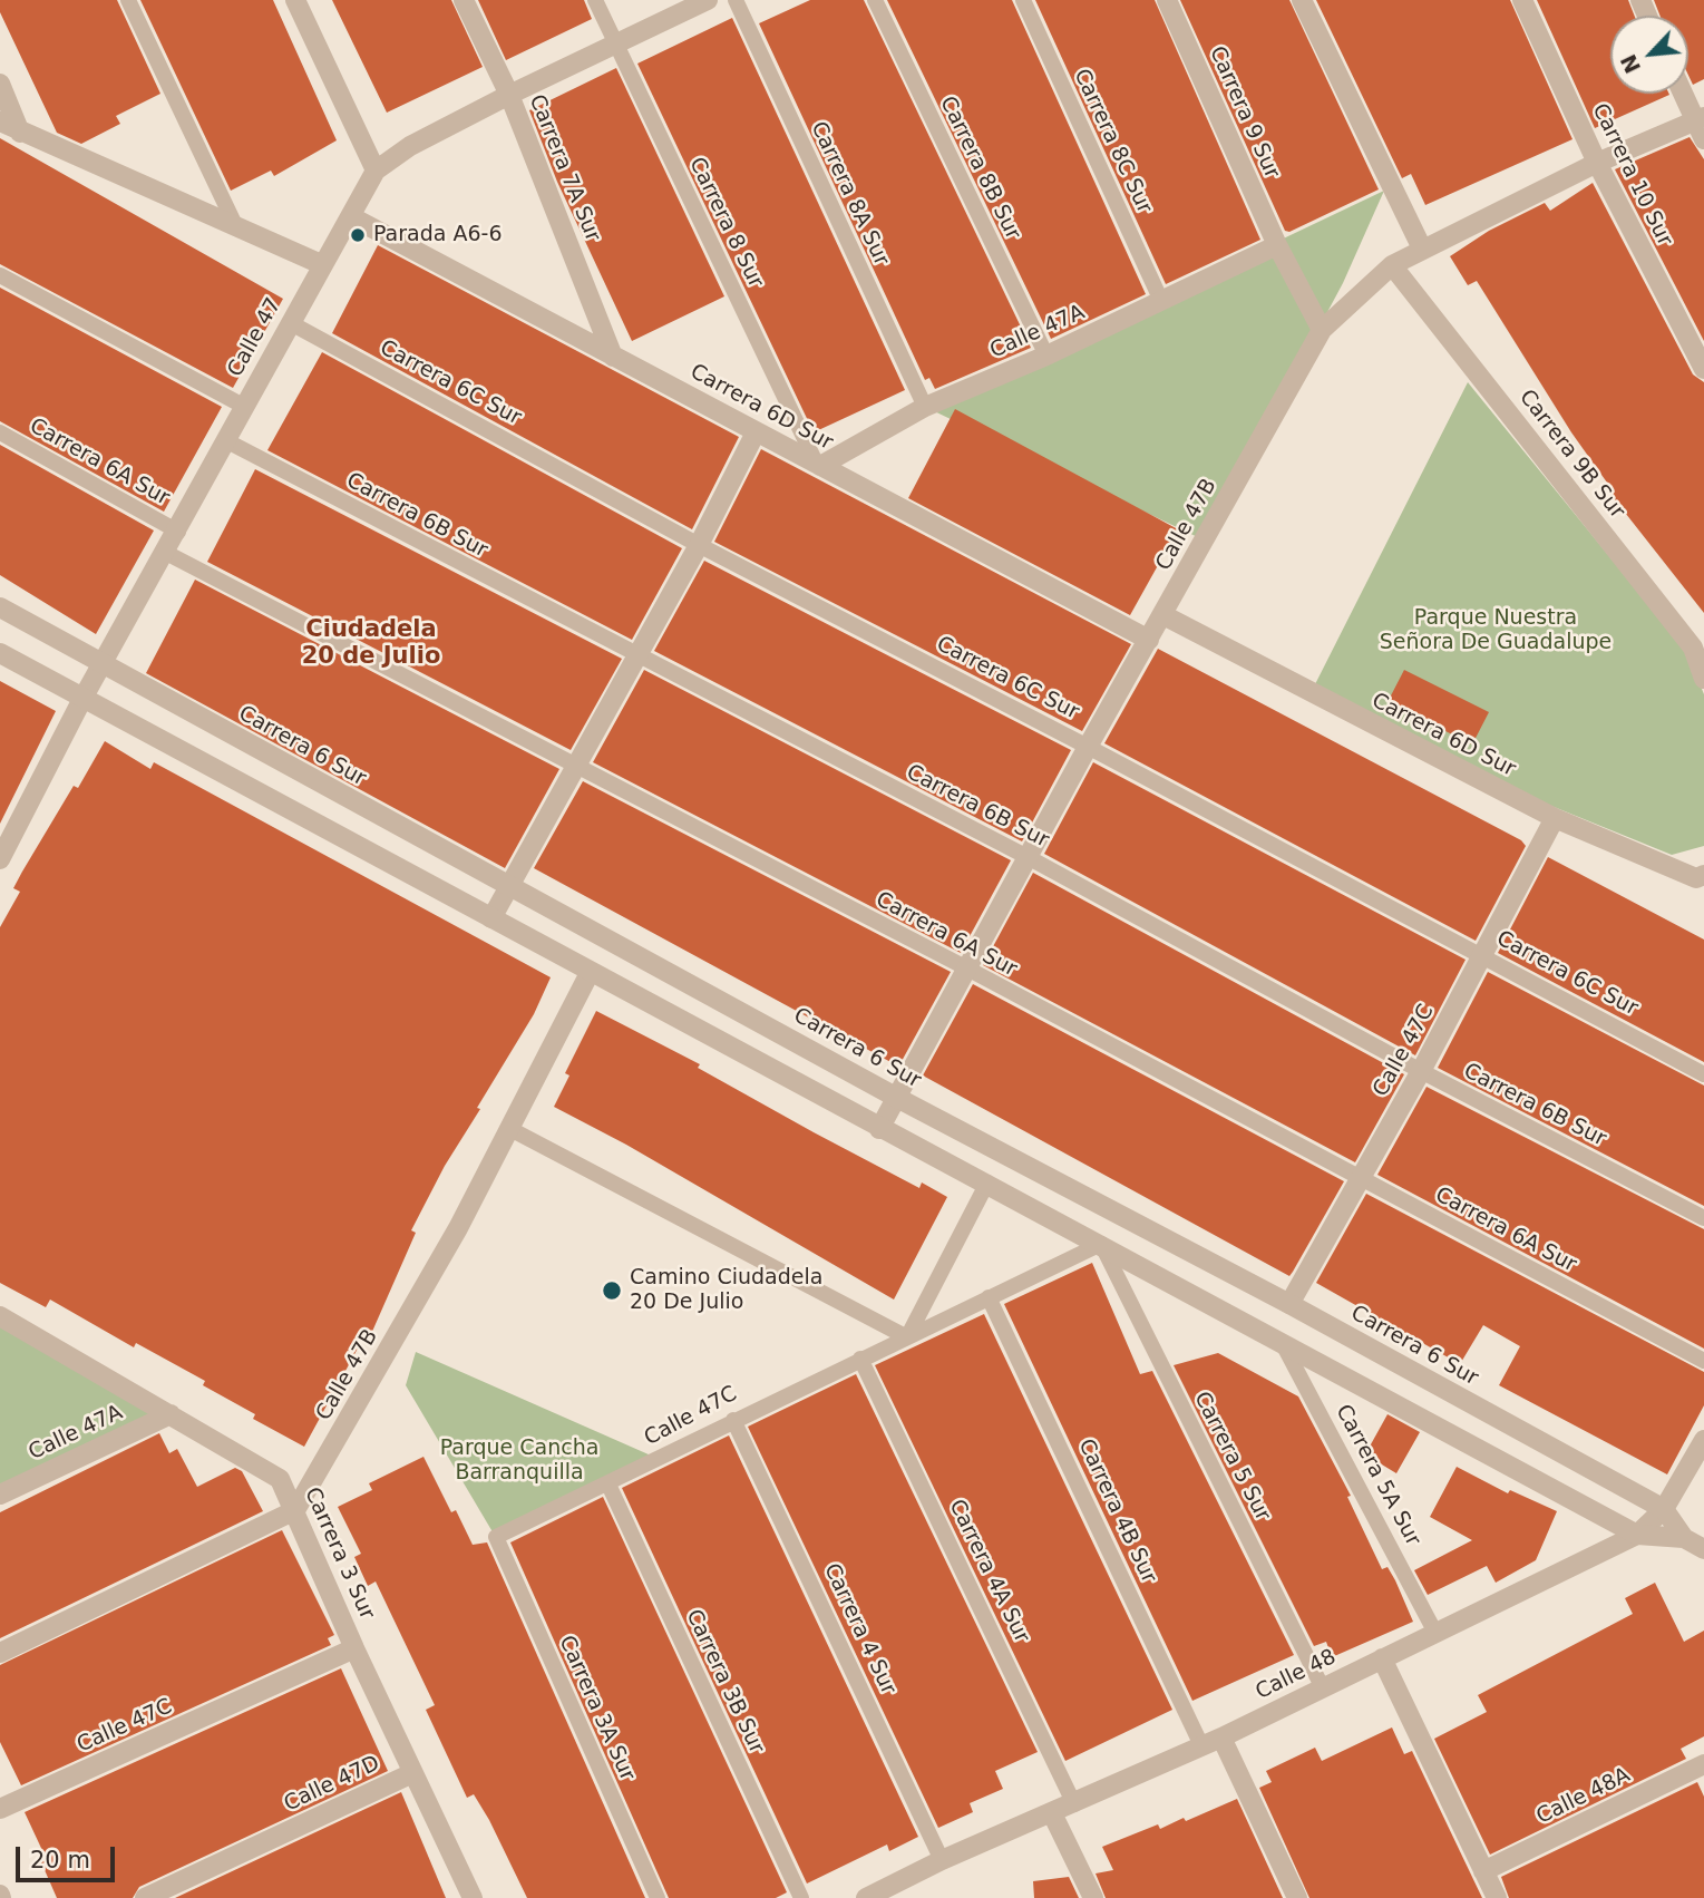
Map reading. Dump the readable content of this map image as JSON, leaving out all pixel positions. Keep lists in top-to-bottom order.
{
  "streets": {
    "street": [
      "Carrera 9 Sur",
      "Carrera 7A Sur",
      "Carrera 10 Sur",
      "Calle 47A",
      "Calle 47",
      "Carrera 6D Sur",
      "Carrera 9B Sur",
      "Calle 47B",
      "Carrera 6 Sur",
      "Calle 47C",
      "Carrera 3 Sur",
      "Calle 48",
      "Calle 47D",
      "Calle 48A"
    ],
    "lane": [
      "Carrera 8C Sur",
      "Carrera 8B Sur",
      "Carrera 8A Sur",
      "Carrera 8 Sur",
      "Carrera 6C Sur",
      "Carrera 6A Sur",
      "Carrera 6B Sur",
      "Carrera 5 Sur",
      "Carrera 5A Sur",
      "Carrera 4B Sur",
      "Carrera 4A Sur",
      "Carrera 4 Sur",
      "Carrera 3B Sur",
      "Carrera 3A Sur"
    ]
  },
  "crossings": [
    ["Carrera 9 Sur", "Calle 47A"],
    ["Carrera 9 Sur", "Calle 47B"],
    ["Carrera 8C Sur", "Calle 47A"],
    ["Carrera 7A Sur", "Calle 47"],
    ["Carrera 7A Sur", "Carrera 6D Sur"],
    ["Carrera 8B Sur", "Calle 47A"],
    ["Carrera 10 Sur", "Calle 47B"],
    ["Carrera 8A Sur", "Calle 47A"],
    ["Carrera 8 Sur", "Calle 47A"],
    ["Carrera 8 Sur", "Calle 47"],
    ["Carrera 8 Sur", "Carrera 6D Sur"],
    ["Calle 47A", "Carrera 6D Sur"],
    ["Calle 47A", "Carrera 3 Sur"],
    ["Calle 47", "Carrera 6C Sur"],
    ["Calle 47", "Carrera 6D Sur"],
    ["Calle 47", "Carrera 6A Sur"],
    ["Calle 47", "Carrera 6B Sur"],
    ["Calle 47", "Carrera 6 Sur"],
    ["Carrera 6C Sur", "Calle 47B"],
    ["Carrera 6C Sur", "Calle 47C"],
    ["Carrera 6D Sur", "Calle 47B"],
    ["Carrera 6D Sur", "Calle 47C"],
    ["Carrera 9B Sur", "Calle 47B"],
    ["Carrera 6A Sur", "Calle 47B"],
    ["Carrera 6A Sur", "Calle 47C"],
    ["Carrera 6B Sur", "Calle 47B"],
    ["Carrera 6B Sur", "Calle 47C"],
    ["Calle 47B", "Carrera 6 Sur"],
    ["Calle 47B", "Carrera 3 Sur"],
    ["Carrera 6 Sur", "Calle 47C"],
    ["Carrera 6 Sur", "Carrera 5 Sur"],
    ["Carrera 6 Sur", "Carrera 5A Sur"],
    ["Carrera 6 Sur", "Calle 48"],
    ["Calle 47C", "Carrera 5 Sur"],
    ["Calle 47C", "Carrera 4B Sur"],
    ["Calle 47C", "Carrera 3 Sur"],
    ["Calle 47C", "Carrera 4A Sur"],
    ["Calle 47C", "Carrera 4 Sur"],
    ["Calle 47C", "Carrera 3B Sur"],
    ["Calle 47C", "Carrera 3A Sur"],
    ["Carrera 5 Sur", "Calle 48"],
    ["Carrera 5A Sur", "Calle 48"],
    ["Carrera 4B Sur", "Calle 48"],
    ["Carrera 3 Sur", "Calle 47D"],
    ["Carrera 4A Sur", "Calle 48"],
    ["Carrera 4 Sur", "Calle 48"]
  ],
  "districts": ["Ciudadela 20 de Julio"],
  "parks": ["Parque Nuestra Señora De Guadalupe", "Parque Cancha Barranquilla"],
  "places": ["Parada A6-6", "Camino Ciudadela 20 De Julio"],
  "scale_bar": "20 m",
  "north": "bottom left"
}
